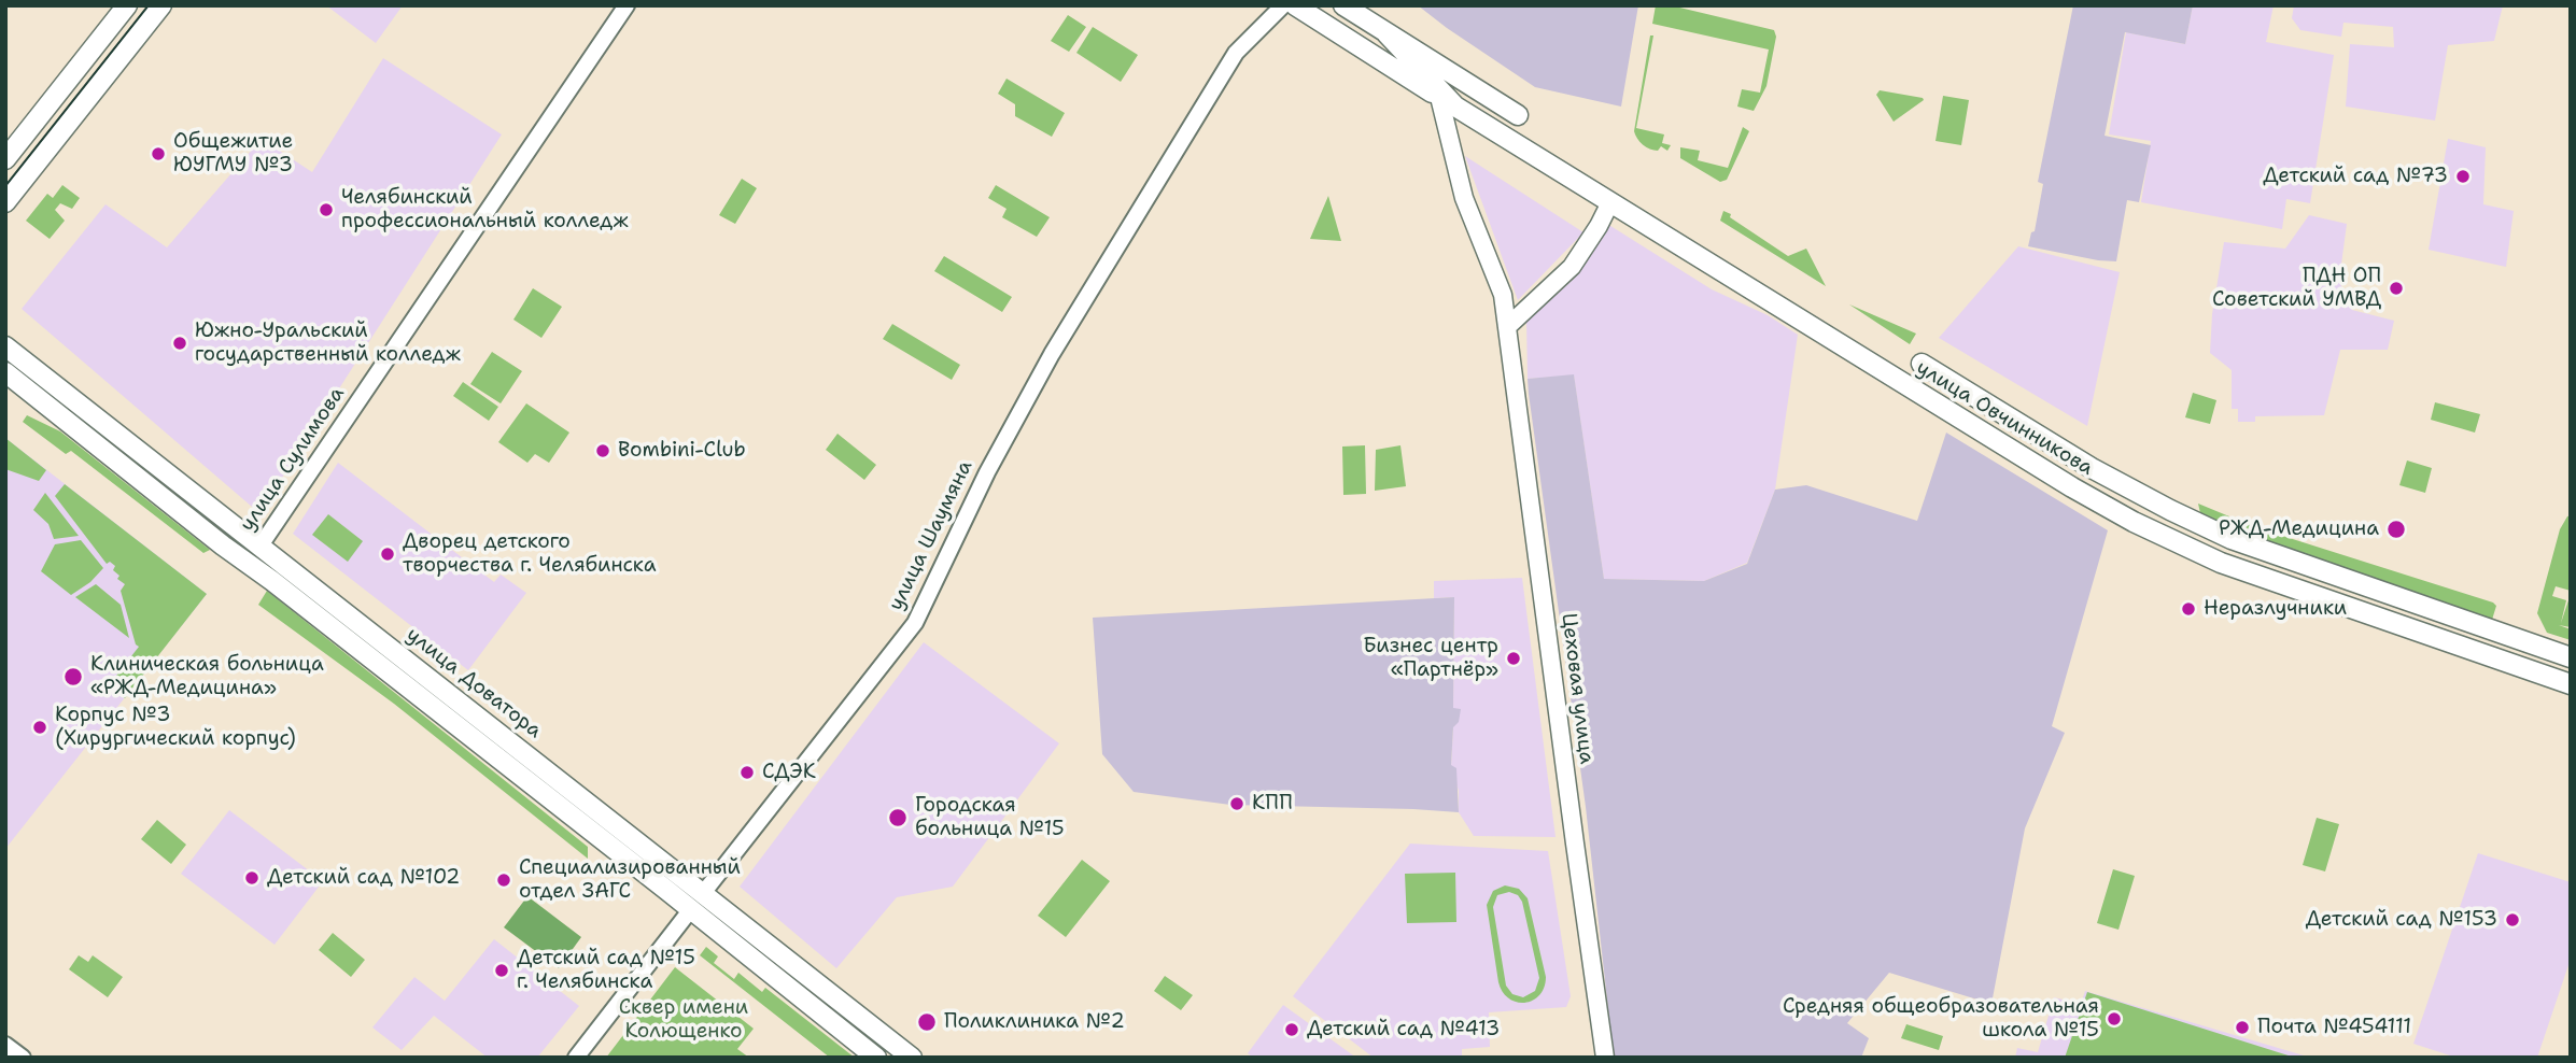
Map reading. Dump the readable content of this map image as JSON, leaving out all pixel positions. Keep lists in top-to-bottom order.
{
  "streets": {
    "main road": [
      "улица Овчинникова",
      "улица Сулимова",
      "улица Шаумяна",
      "улица Доватора",
      "Цеховая улица"
    ]
  },
  "crossings": [
    ["улица Овчинникова", "Цеховая улица"],
    ["улица Сулимова", "улица Доватора"],
    ["улица Шаумяна", "улица Доватора"]
  ],
  "parks": ["Сквер имени Колющенко"],
  "places": [
    "Общежитие ЮУГМУ №3",
    "Детский сад №73",
    "Челябинский профессиональный колледж",
    "ПДН ОП Советский УМВД",
    "Южно-Уральский государственный колледж",
    "Bombini-Club",
    "РЖД-Медицина",
    "Дворец детского творчества г. Челябинска",
    "Неразлучники",
    "Бизнес центр «Партнёр»",
    "Клиническая больница «РЖД-Медицина»",
    "Корпус №3 (Хирургический корпус)",
    "СДЭК",
    "КПП",
    "Городская больница №15",
    "Детский сад №102",
    "Специализированный отдел ЗАГС",
    "Детский сад №153",
    "Детский сад №15 г. Челябинска",
    "Средняя общеобразовательная школа №15",
    "Поликлиника №2",
    "Почта №454111",
    "Детский сад №413"
  ]
}
